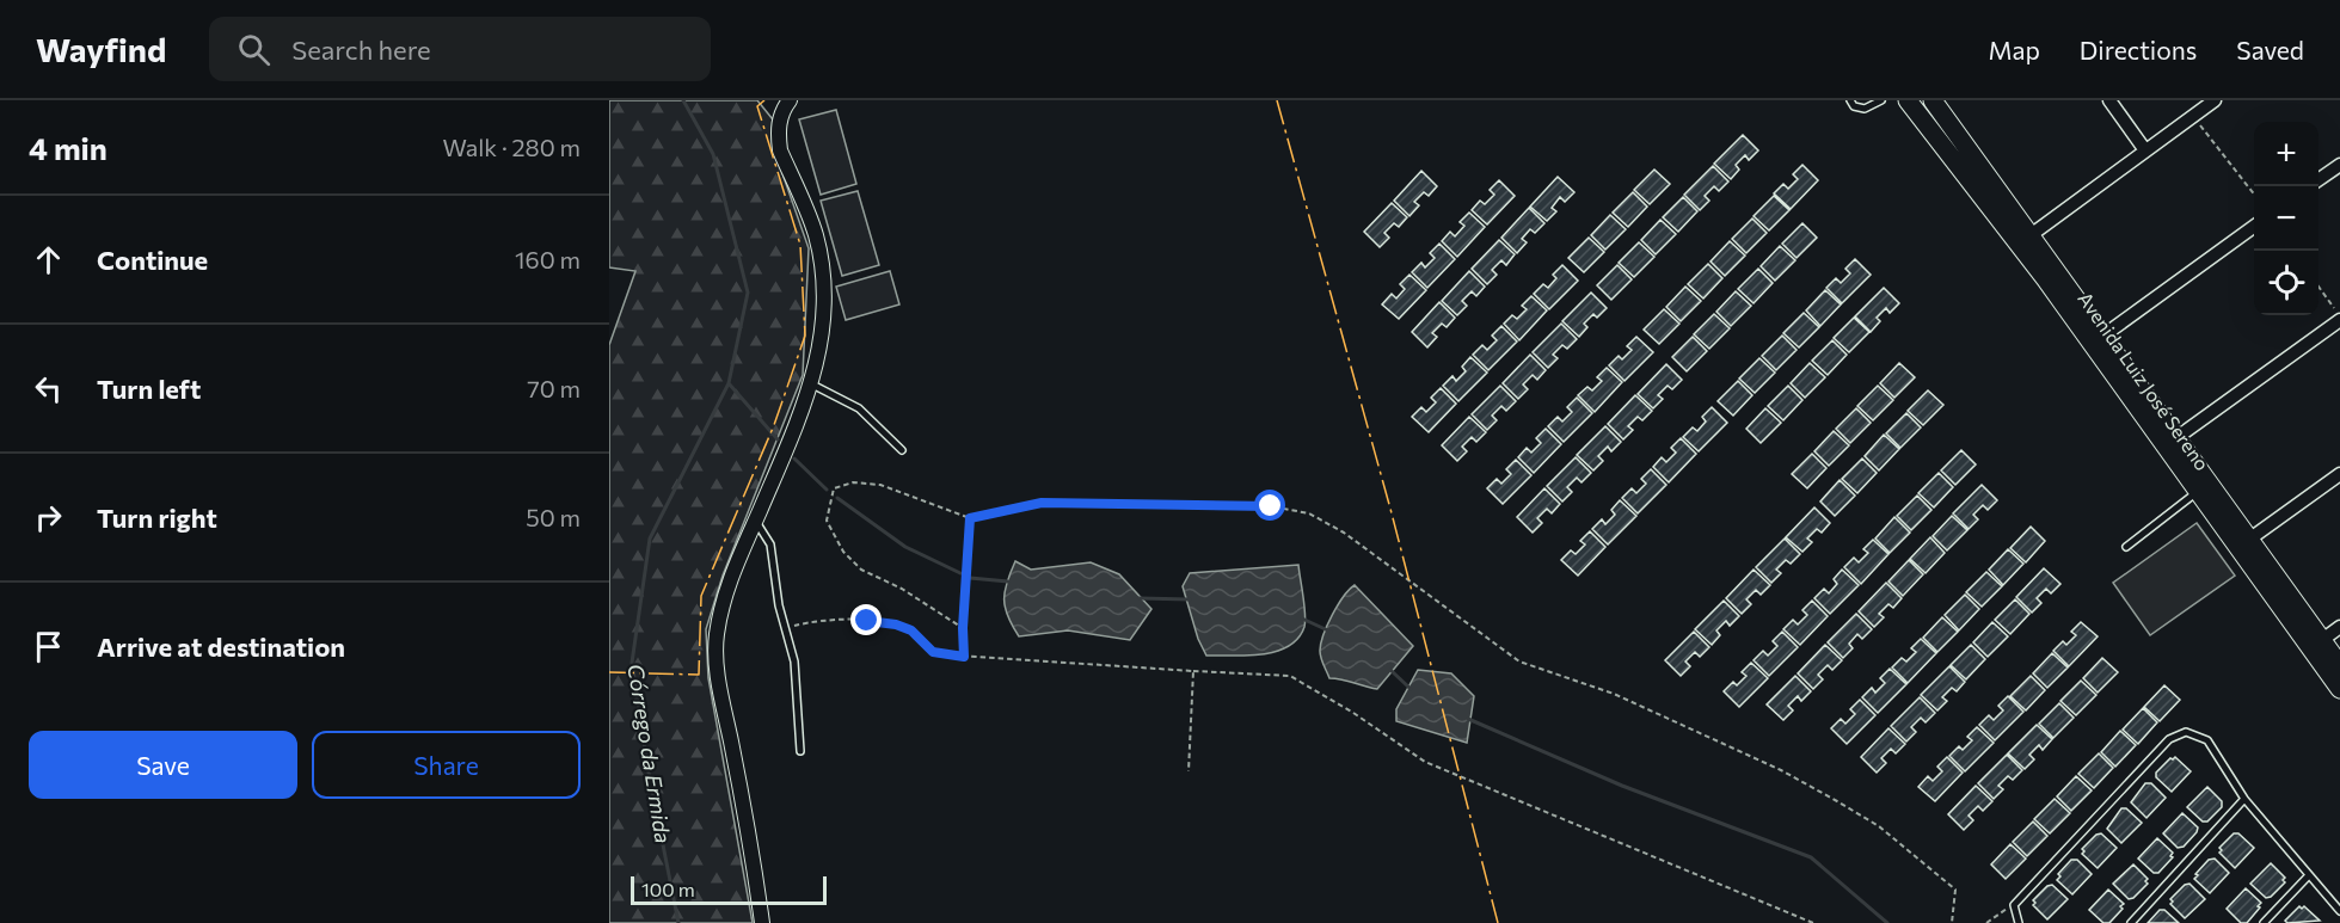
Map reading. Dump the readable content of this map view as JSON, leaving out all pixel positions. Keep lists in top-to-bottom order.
{
  "streets": {
    "main road": ["Avenida Luiz José Sereno"]
  },
  "water": ["Córrego da Ermida"],
  "scale_bar": "100 m",
  "page": {
    "header": "Wayfind",
    "search": "Search here",
    "nav": ["Map", "Directions", "Saved"],
    "heading": ["4 min", "Walk · 280 m"],
    "map_buttons": ["+", "−"],
    "list": [
      ["Continue", "160 m"],
      ["Turn left", "70 m"],
      ["Turn right", "50 m"],
      "Arrive at destination"
    ],
    "buttons": ["Save", "Share"],
    "scale": "100 m"
  }
}
